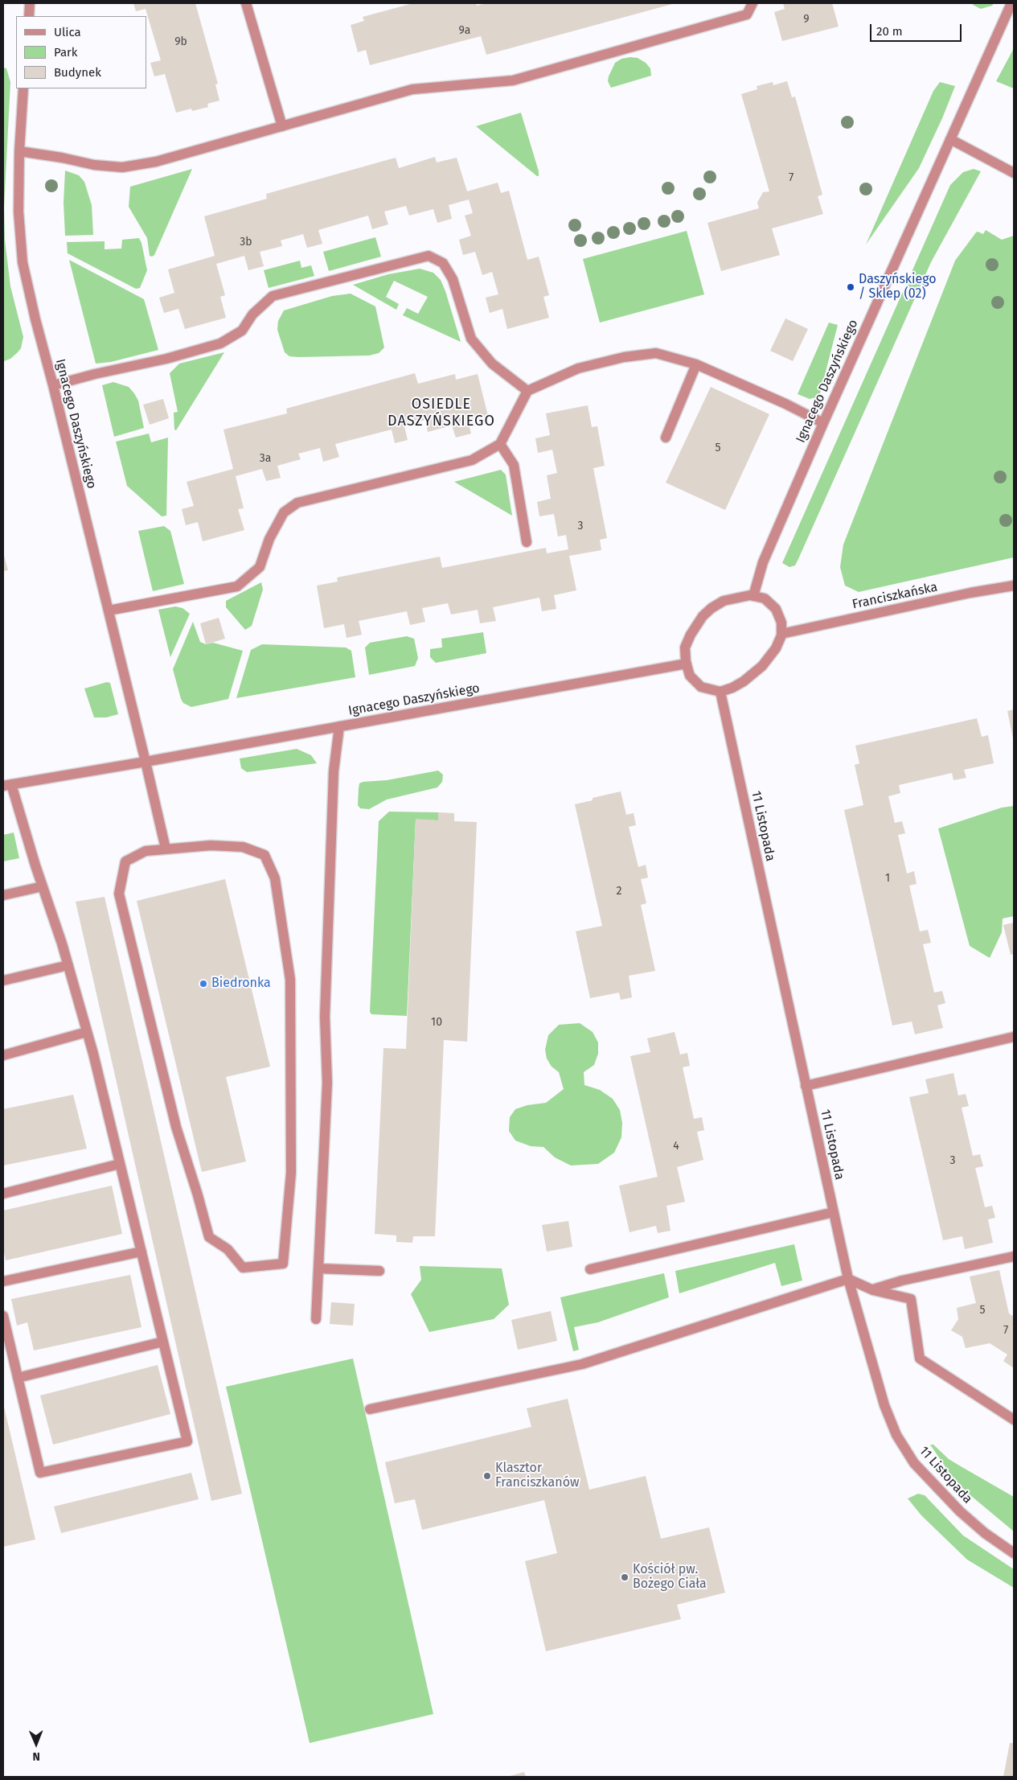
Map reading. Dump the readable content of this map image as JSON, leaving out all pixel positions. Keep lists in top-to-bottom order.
{
  "streets": {
    "street": ["Ignacego Daszyńskiego", "Franciszkańska", "11 Listopada"]
  },
  "crossings": [
    ["Ignacego Daszyńskiego", "Franciszkańska"],
    ["Ignacego Daszyńskiego", "11 Listopada"],
    ["Franciszkańska", "11 Listopada"]
  ],
  "districts": ["OSIEDLE DASZYŃSKIEGO"],
  "places": [
    "Daszyńskiego / Sklep (02)",
    "Biedronka",
    "Klasztor Franciszkanów",
    "Kościół pw. Bożego Ciała"
  ],
  "house_numbers": [
    "9",
    "9a",
    "9b",
    "7",
    "3b",
    "5",
    "3a",
    "3",
    "1",
    "2",
    "10",
    "4",
    "3",
    "5",
    "7"
  ],
  "legend": ["Ulica", "Park", "Budynek"],
  "scale_bar": "20 m",
  "north": "bottom"
}
